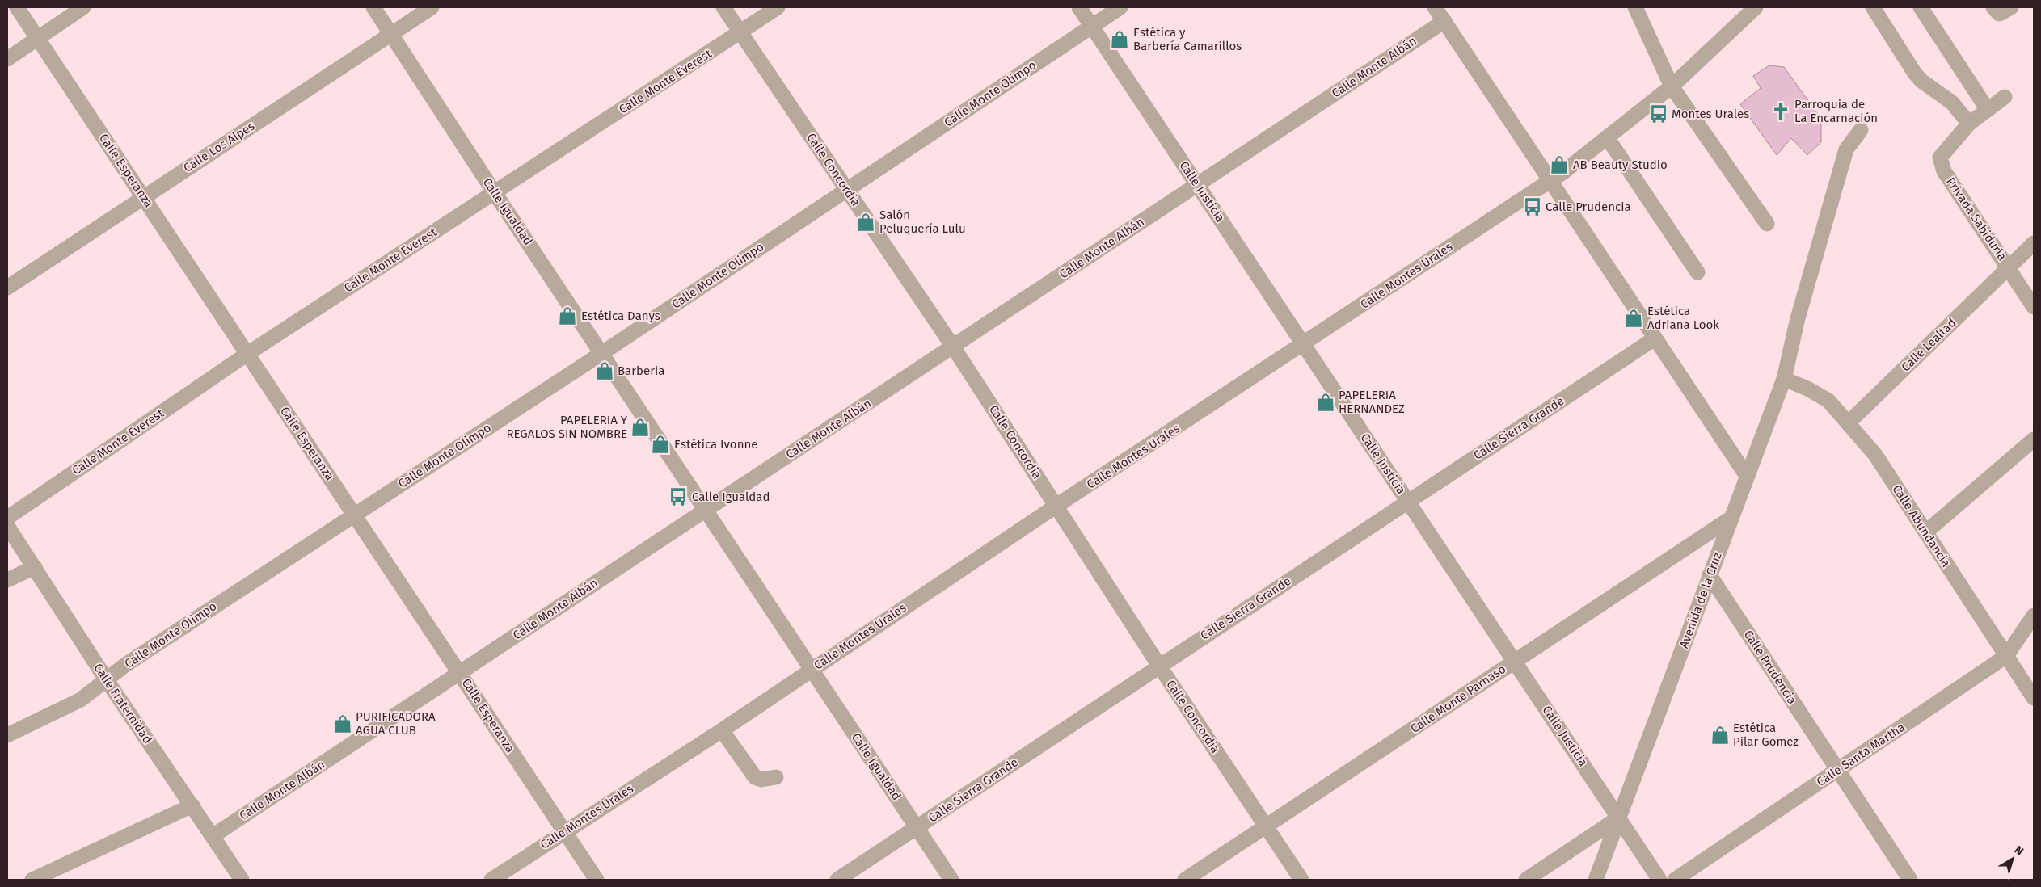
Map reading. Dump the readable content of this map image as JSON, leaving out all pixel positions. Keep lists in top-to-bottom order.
{
  "streets": {
    "street": [
      "Calle Monte Albán",
      "Calle Monte Everest",
      "Calle Monte Olimpo",
      "Calle Los Alpes",
      "Calle Concordia",
      "Calle Esperanza",
      "Calle Justicia",
      "Calle Igualdad",
      "Privada Sabiduría",
      "Calle Montes Urales",
      "Calle Lealtad",
      "Calle Sierra Grande",
      "Calle Abundancia",
      "Avenida de la Cruz",
      "Calle Prudencia",
      "Calle Monte Parnaso",
      "Calle Fraternidad",
      "Calle Santa Martha"
    ]
  },
  "crossings": [
    ["Calle Monte Albán", "Calle Concordia"],
    ["Calle Monte Albán", "Calle Esperanza"],
    ["Calle Monte Albán", "Calle Justicia"],
    ["Calle Monte Albán", "Calle Igualdad"],
    ["Calle Monte Albán", "Calle Fraternidad"],
    ["Calle Monte Everest", "Calle Concordia"],
    ["Calle Monte Everest", "Calle Esperanza"],
    ["Calle Monte Everest", "Calle Igualdad"],
    ["Calle Monte Olimpo", "Calle Concordia"],
    ["Calle Monte Olimpo", "Calle Esperanza"],
    ["Calle Monte Olimpo", "Calle Justicia"],
    ["Calle Monte Olimpo", "Calle Igualdad"],
    ["Calle Monte Olimpo", "Calle Fraternidad"],
    ["Calle Los Alpes", "Calle Esperanza"],
    ["Calle Los Alpes", "Calle Igualdad"],
    ["Calle Concordia", "Calle Montes Urales"],
    ["Calle Concordia", "Calle Sierra Grande"],
    ["Calle Concordia", "Calle Monte Parnaso"],
    ["Calle Esperanza", "Calle Montes Urales"],
    ["Calle Justicia", "Calle Montes Urales"],
    ["Calle Justicia", "Calle Sierra Grande"],
    ["Calle Justicia", "Avenida de la Cruz"],
    ["Calle Justicia", "Calle Monte Parnaso"],
    ["Calle Igualdad", "Calle Montes Urales"],
    ["Calle Igualdad", "Calle Sierra Grande"],
    ["Privada Sabiduría", "Calle Lealtad"],
    ["Calle Lealtad", "Calle Abundancia"],
    ["Calle Abundancia", "Avenida de la Cruz"],
    ["Calle Abundancia", "Calle Santa Martha"],
    ["Avenida de la Cruz", "Calle Prudencia"],
    ["Avenida de la Cruz", "Calle Monte Parnaso"],
    ["Calle Prudencia", "Calle Santa Martha"]
  ],
  "places": {
    "shop": [
      "Estética y Barbería Camarillos",
      "AB Beauty Studio",
      "Salón Peluquería Lulu",
      "Estética Danys",
      "Estética Adriana Look",
      "Barberia",
      "PAPELERIA HERNANDEZ",
      "PAPELERIA Y REGALOS SIN NOMBRE",
      "Estética Ivonne",
      "PURIFICADORA AGUA CLUB",
      "Estética Pilar Gomez"
    ],
    "church": ["Parroquia de La Encarnación"],
    "bus stop": ["Montes Urales", "Calle Prudencia", "Calle Igualdad"]
  },
  "north": "top right"
}
